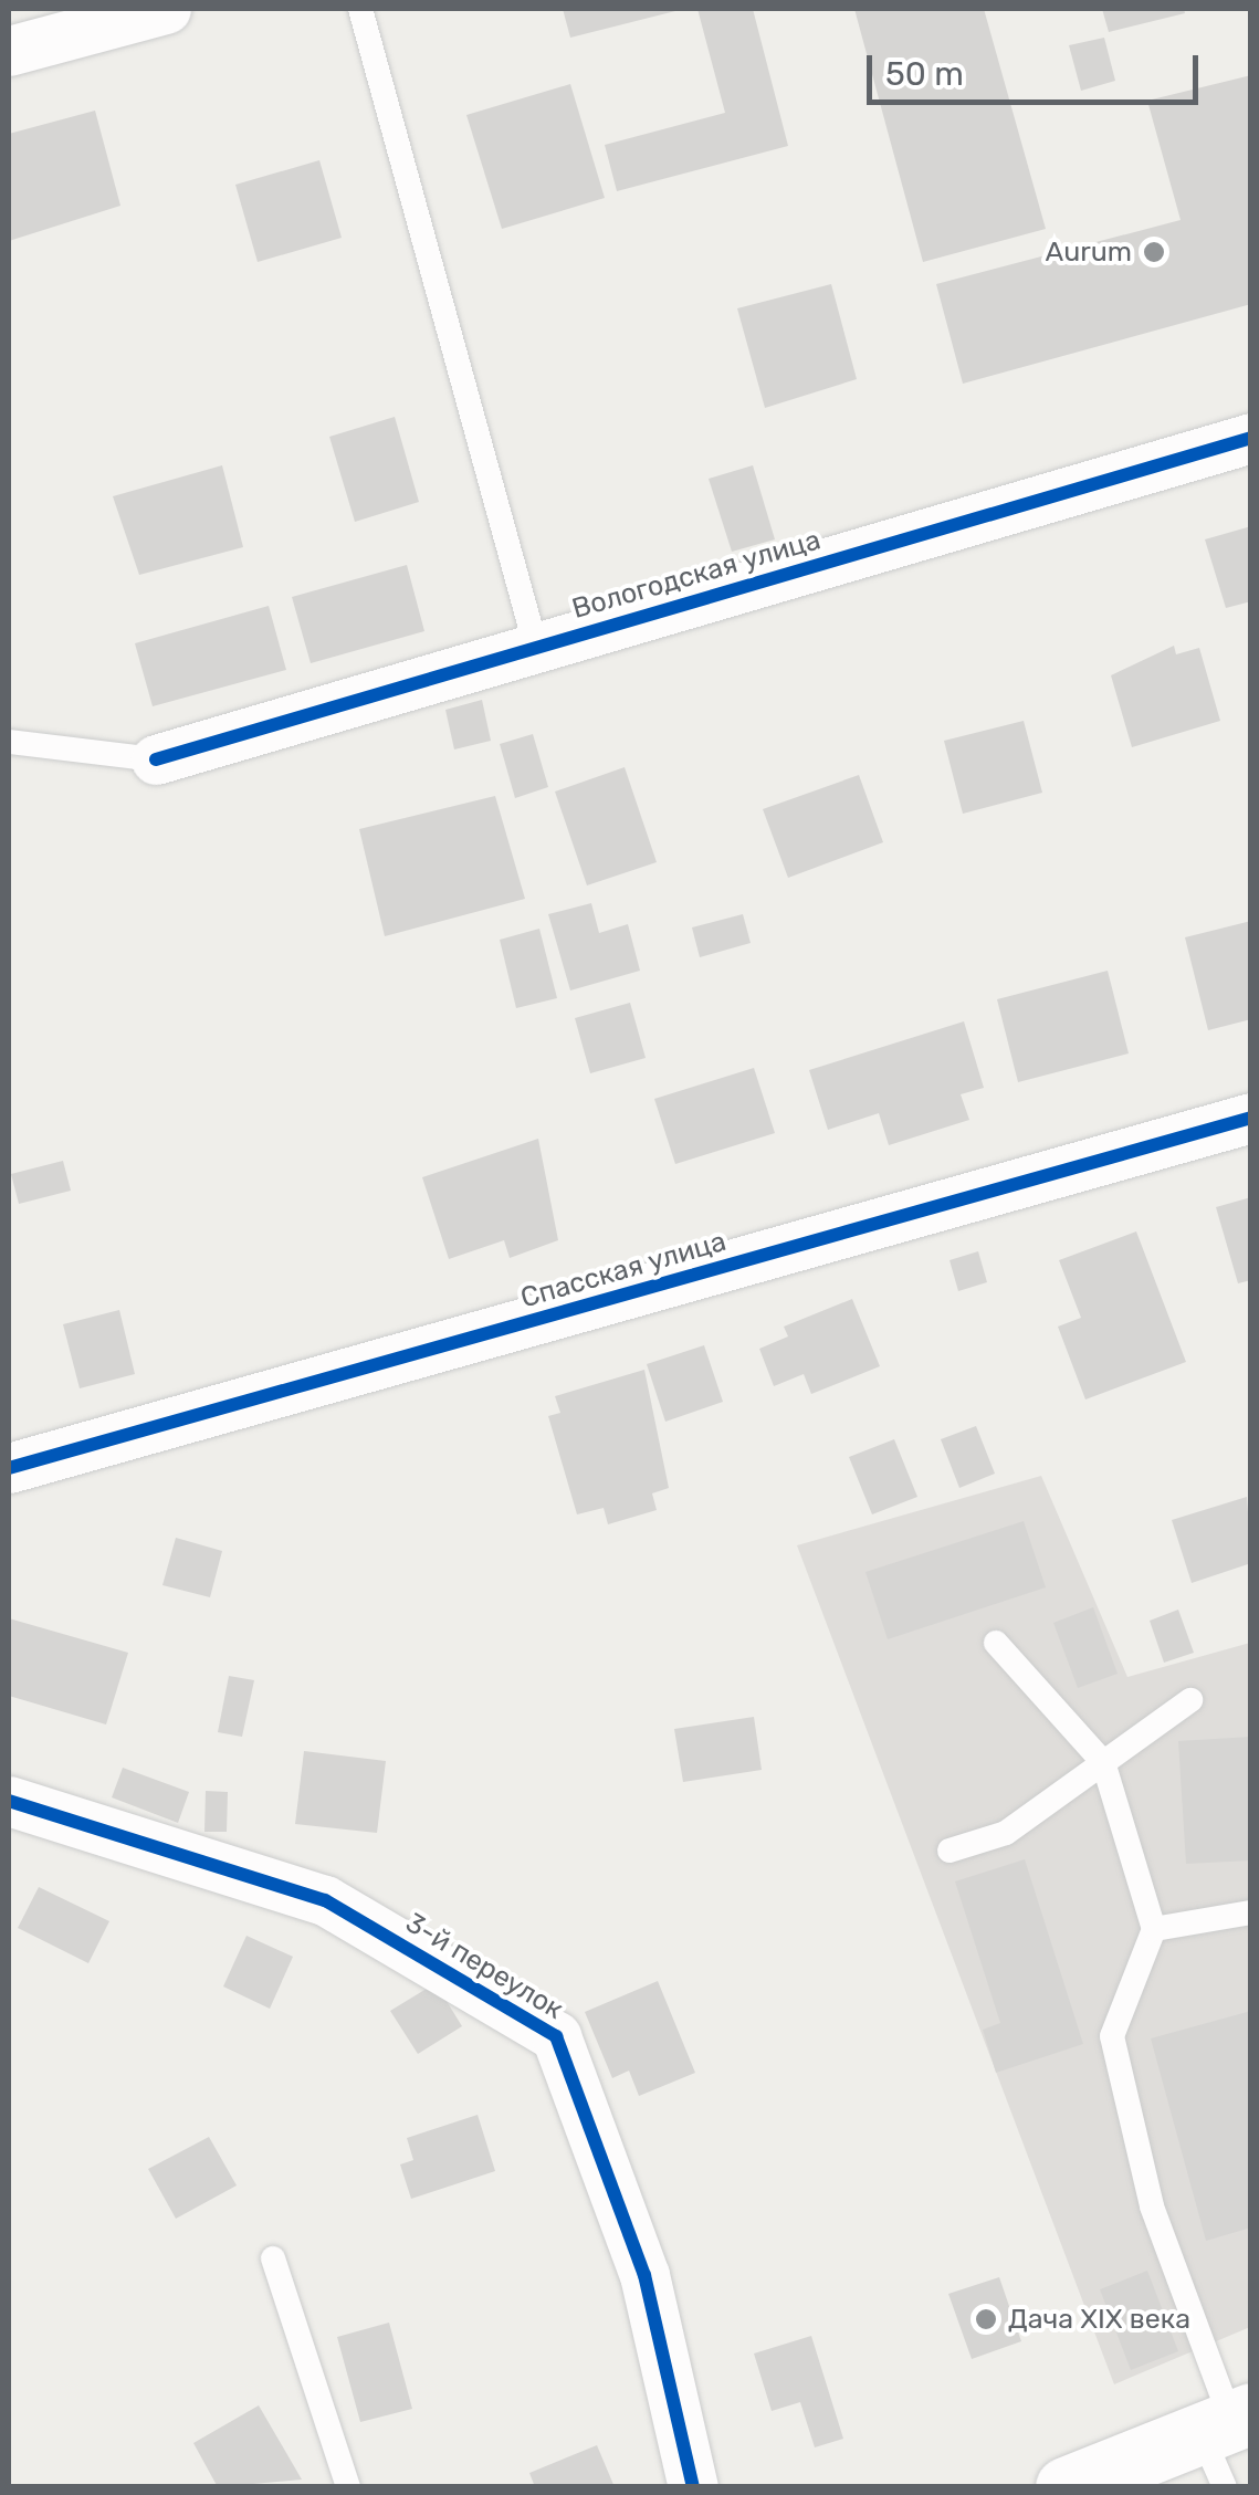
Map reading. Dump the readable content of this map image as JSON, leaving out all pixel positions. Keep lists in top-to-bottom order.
{
  "streets": {
    "street": ["Вологодская улица", "Спасская улица", "3-й переулок"]
  },
  "places": ["Aurum", "Дача XIX века"],
  "scale_bar": "50 m"
}
